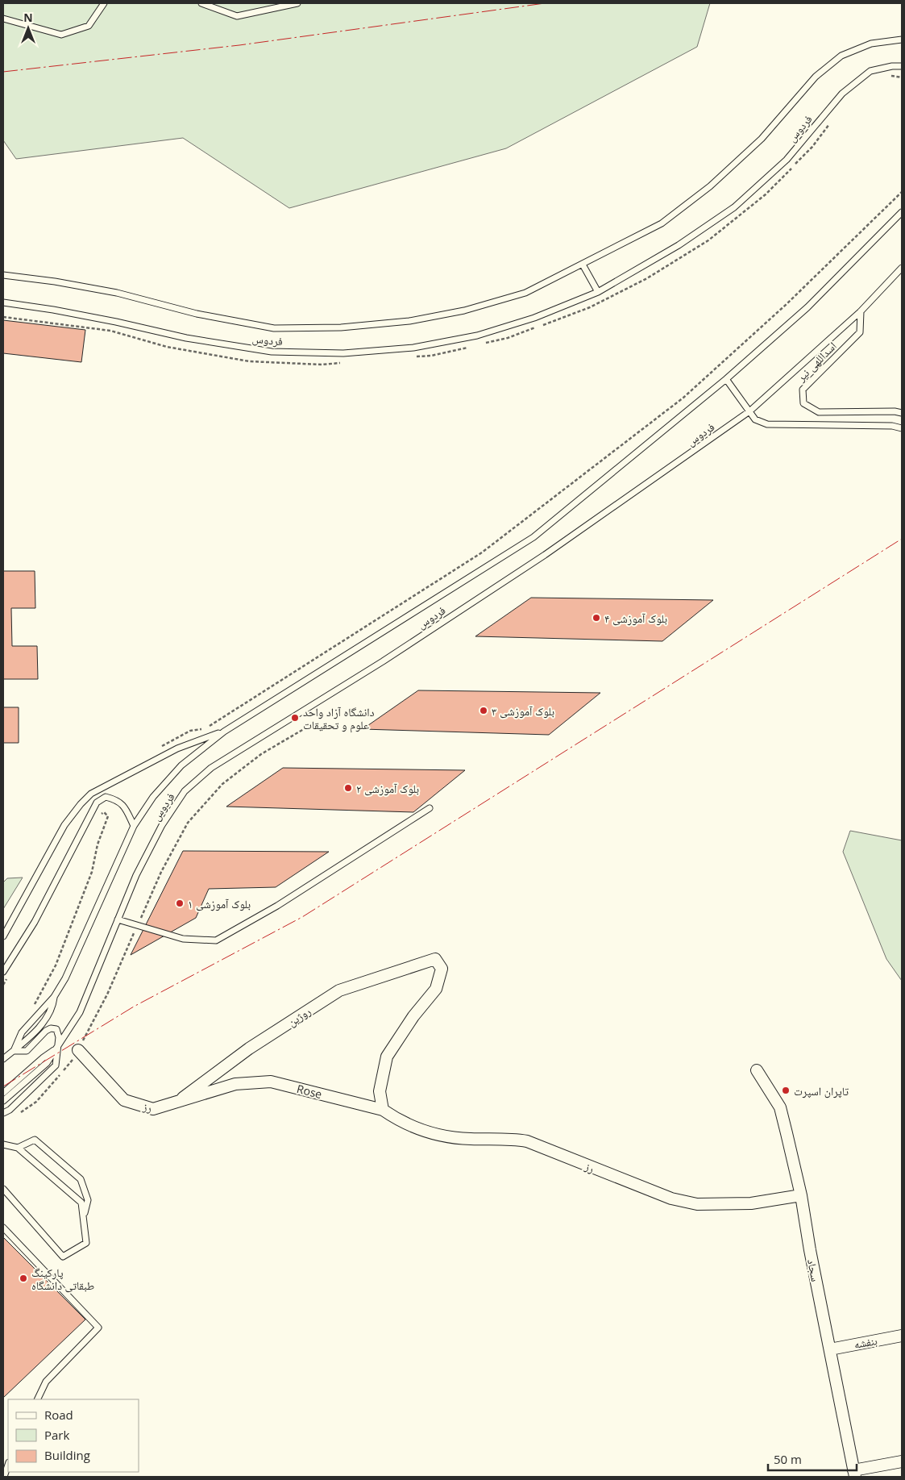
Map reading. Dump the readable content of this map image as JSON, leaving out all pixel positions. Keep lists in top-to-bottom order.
{
  "streets": {
    "street": [
      "روژین",
      "Rose",
      "رز",
      "سجاد",
      "بنفشه"
    ],
    "lane": ["فردوس", "اسداللهی نیر"]
  },
  "crossings": [
    ["فردوس", "اسداللهی نیر"],
    ["روژین", "Rose"],
    ["روژین", "رز"],
    ["Rose", "رز"],
    ["رز", "سجاد"],
    ["سجاد", "بنفشه"]
  ],
  "places": [
    "بلوک آموزشی ۴",
    "بلوک آموزشی ۳",
    "دانشگاه آزاد واحد علوم و تحقیقات",
    "بلوک آموزشی ۲",
    "بلوک آموزشی ۱",
    "تاپران اسپرت",
    "پارکینگ طبقاتی دانشگاه"
  ],
  "legend": ["Road", "Park", "Building"],
  "scale_bar": "50 m",
  "north": "top"
}
